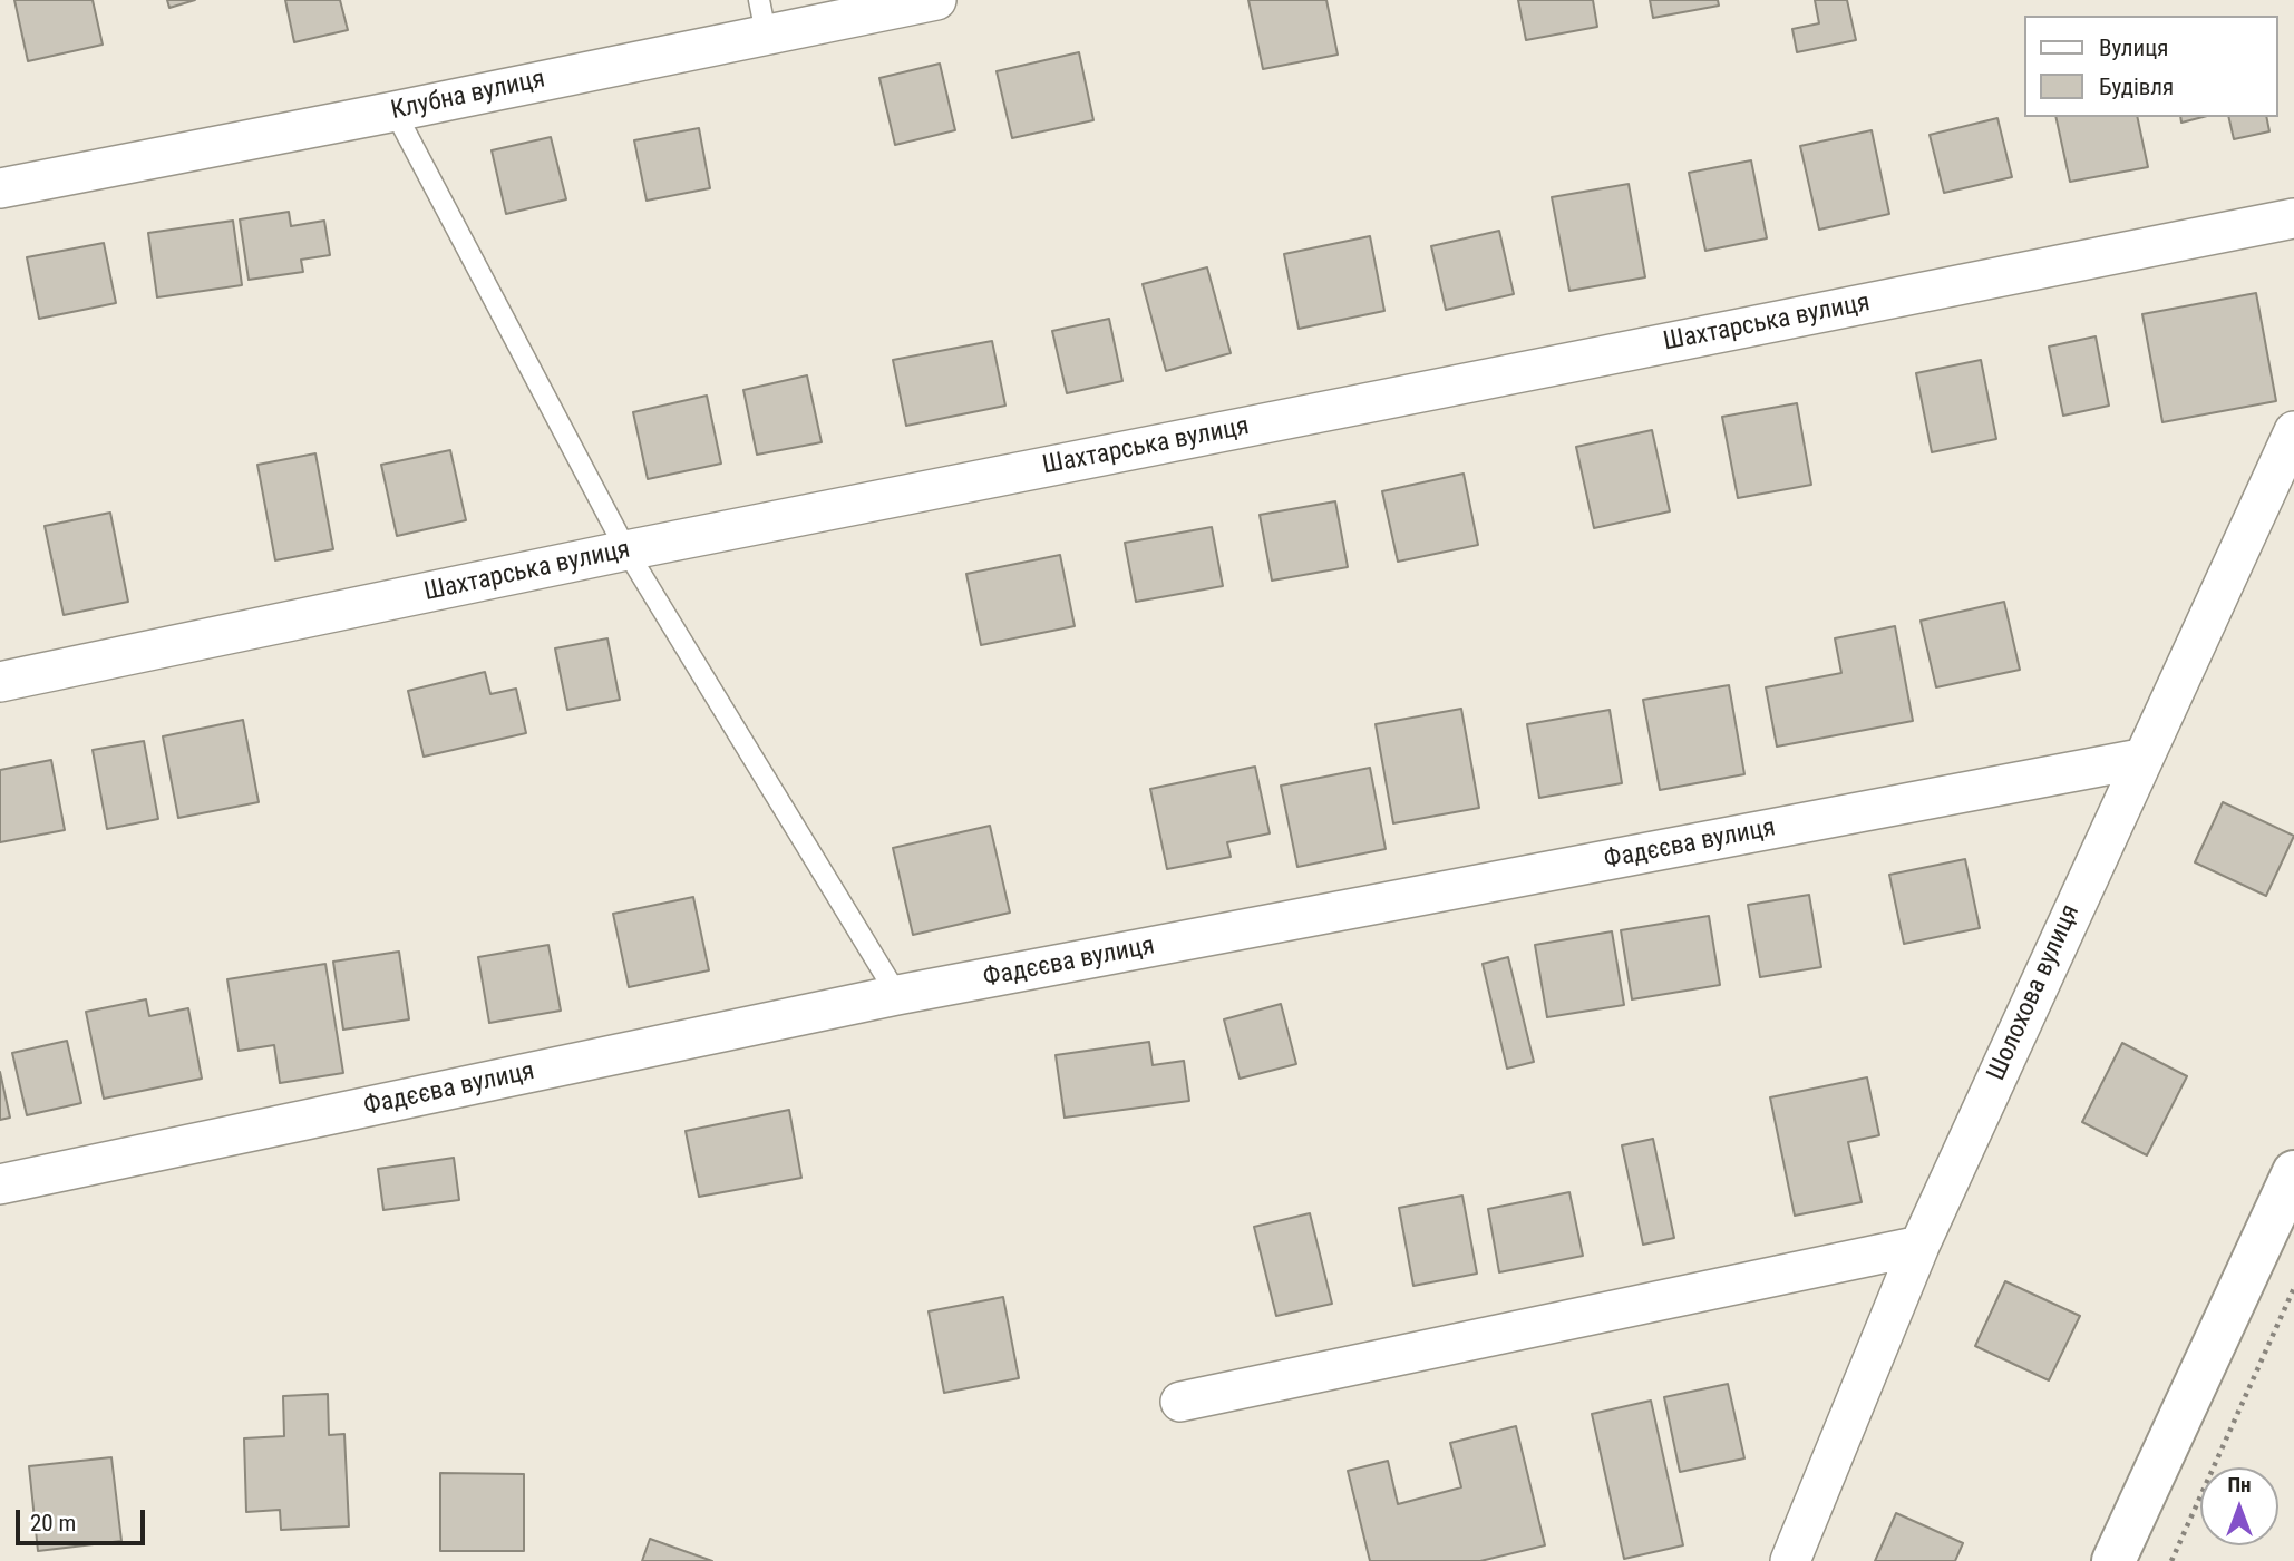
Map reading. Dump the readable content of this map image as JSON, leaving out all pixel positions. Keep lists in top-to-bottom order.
{
  "streets": {
    "street": [
      "Клубна вулиця",
      "Шахтарська вулиця",
      "Фадєєва вулиця",
      "Шолохова вулиця"
    ]
  },
  "crossings": [
    ["Фадєєва вулиця", "Шолохова вулиця"]
  ],
  "legend": ["Вулиця", "Будівля"],
  "scale_bar": "20 m",
  "north": "top"
}
